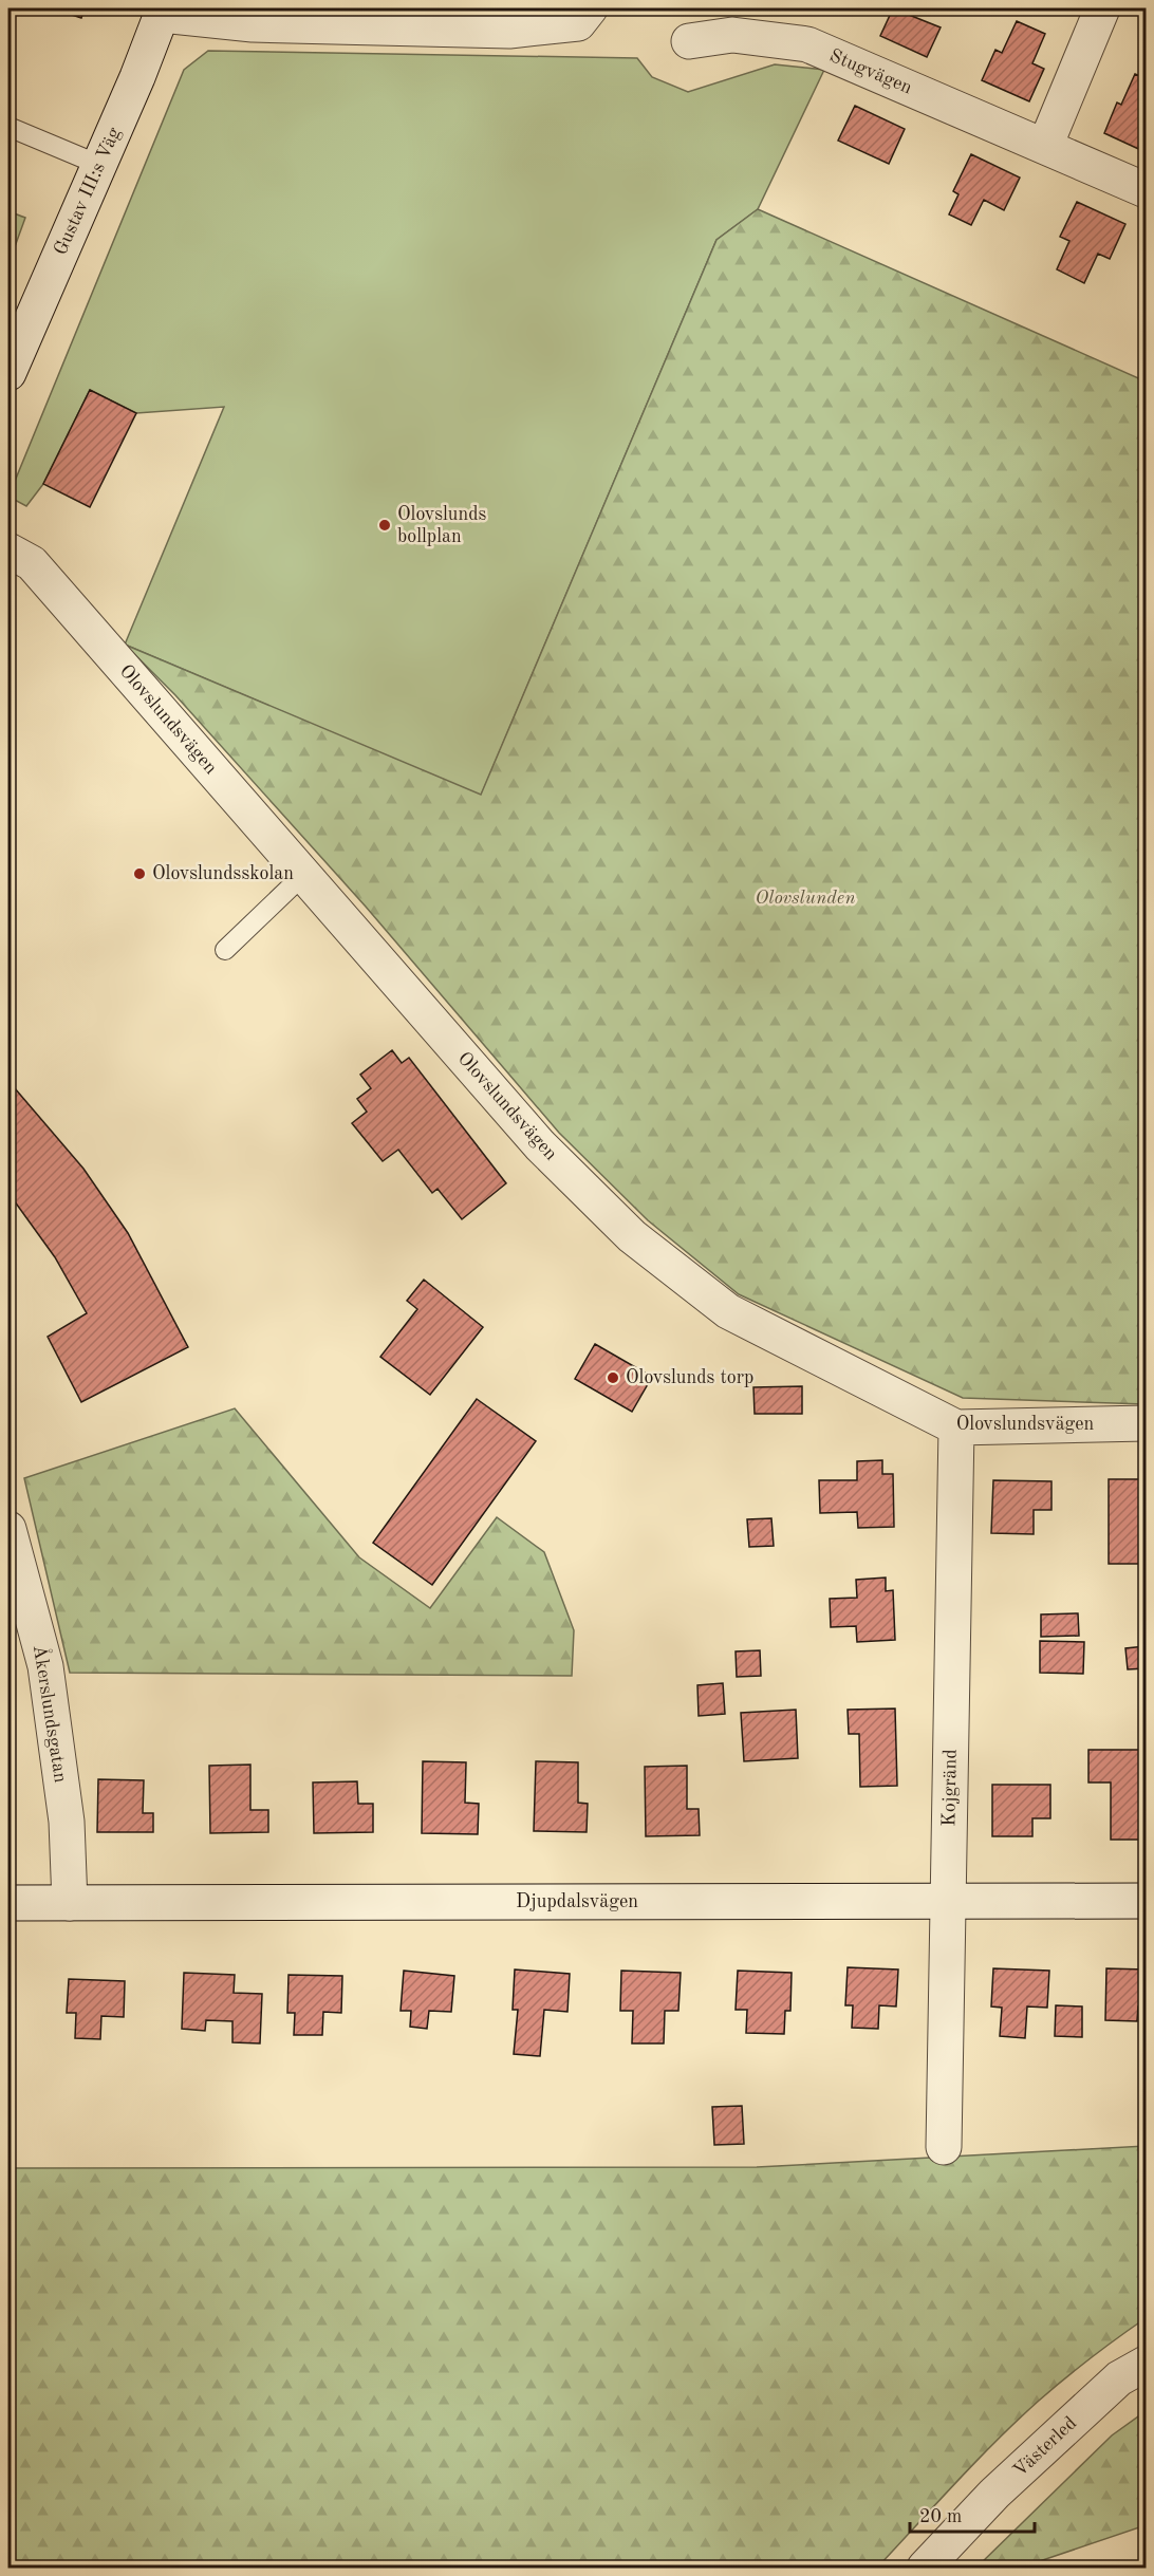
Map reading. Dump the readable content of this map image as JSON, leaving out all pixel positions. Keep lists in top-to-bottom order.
{
  "streets": {
    "street": [
      "Stugvägen",
      "Gustav III:s Väg",
      "Olovslundsvägen",
      "Åkerslundsgatan",
      "Kojgränd",
      "Djupdalsvägen",
      "Västerled"
    ]
  },
  "crossings": [
    ["Olovslundsvägen", "Kojgränd"],
    ["Åkerslundsgatan", "Djupdalsvägen"],
    ["Kojgränd", "Djupdalsvägen"]
  ],
  "parks": ["Olovslunden"],
  "places": ["Olovslunds bollplan", "Olovslundsskolan", "Olovslunds torp"],
  "scale_bar": "20 m"
}
